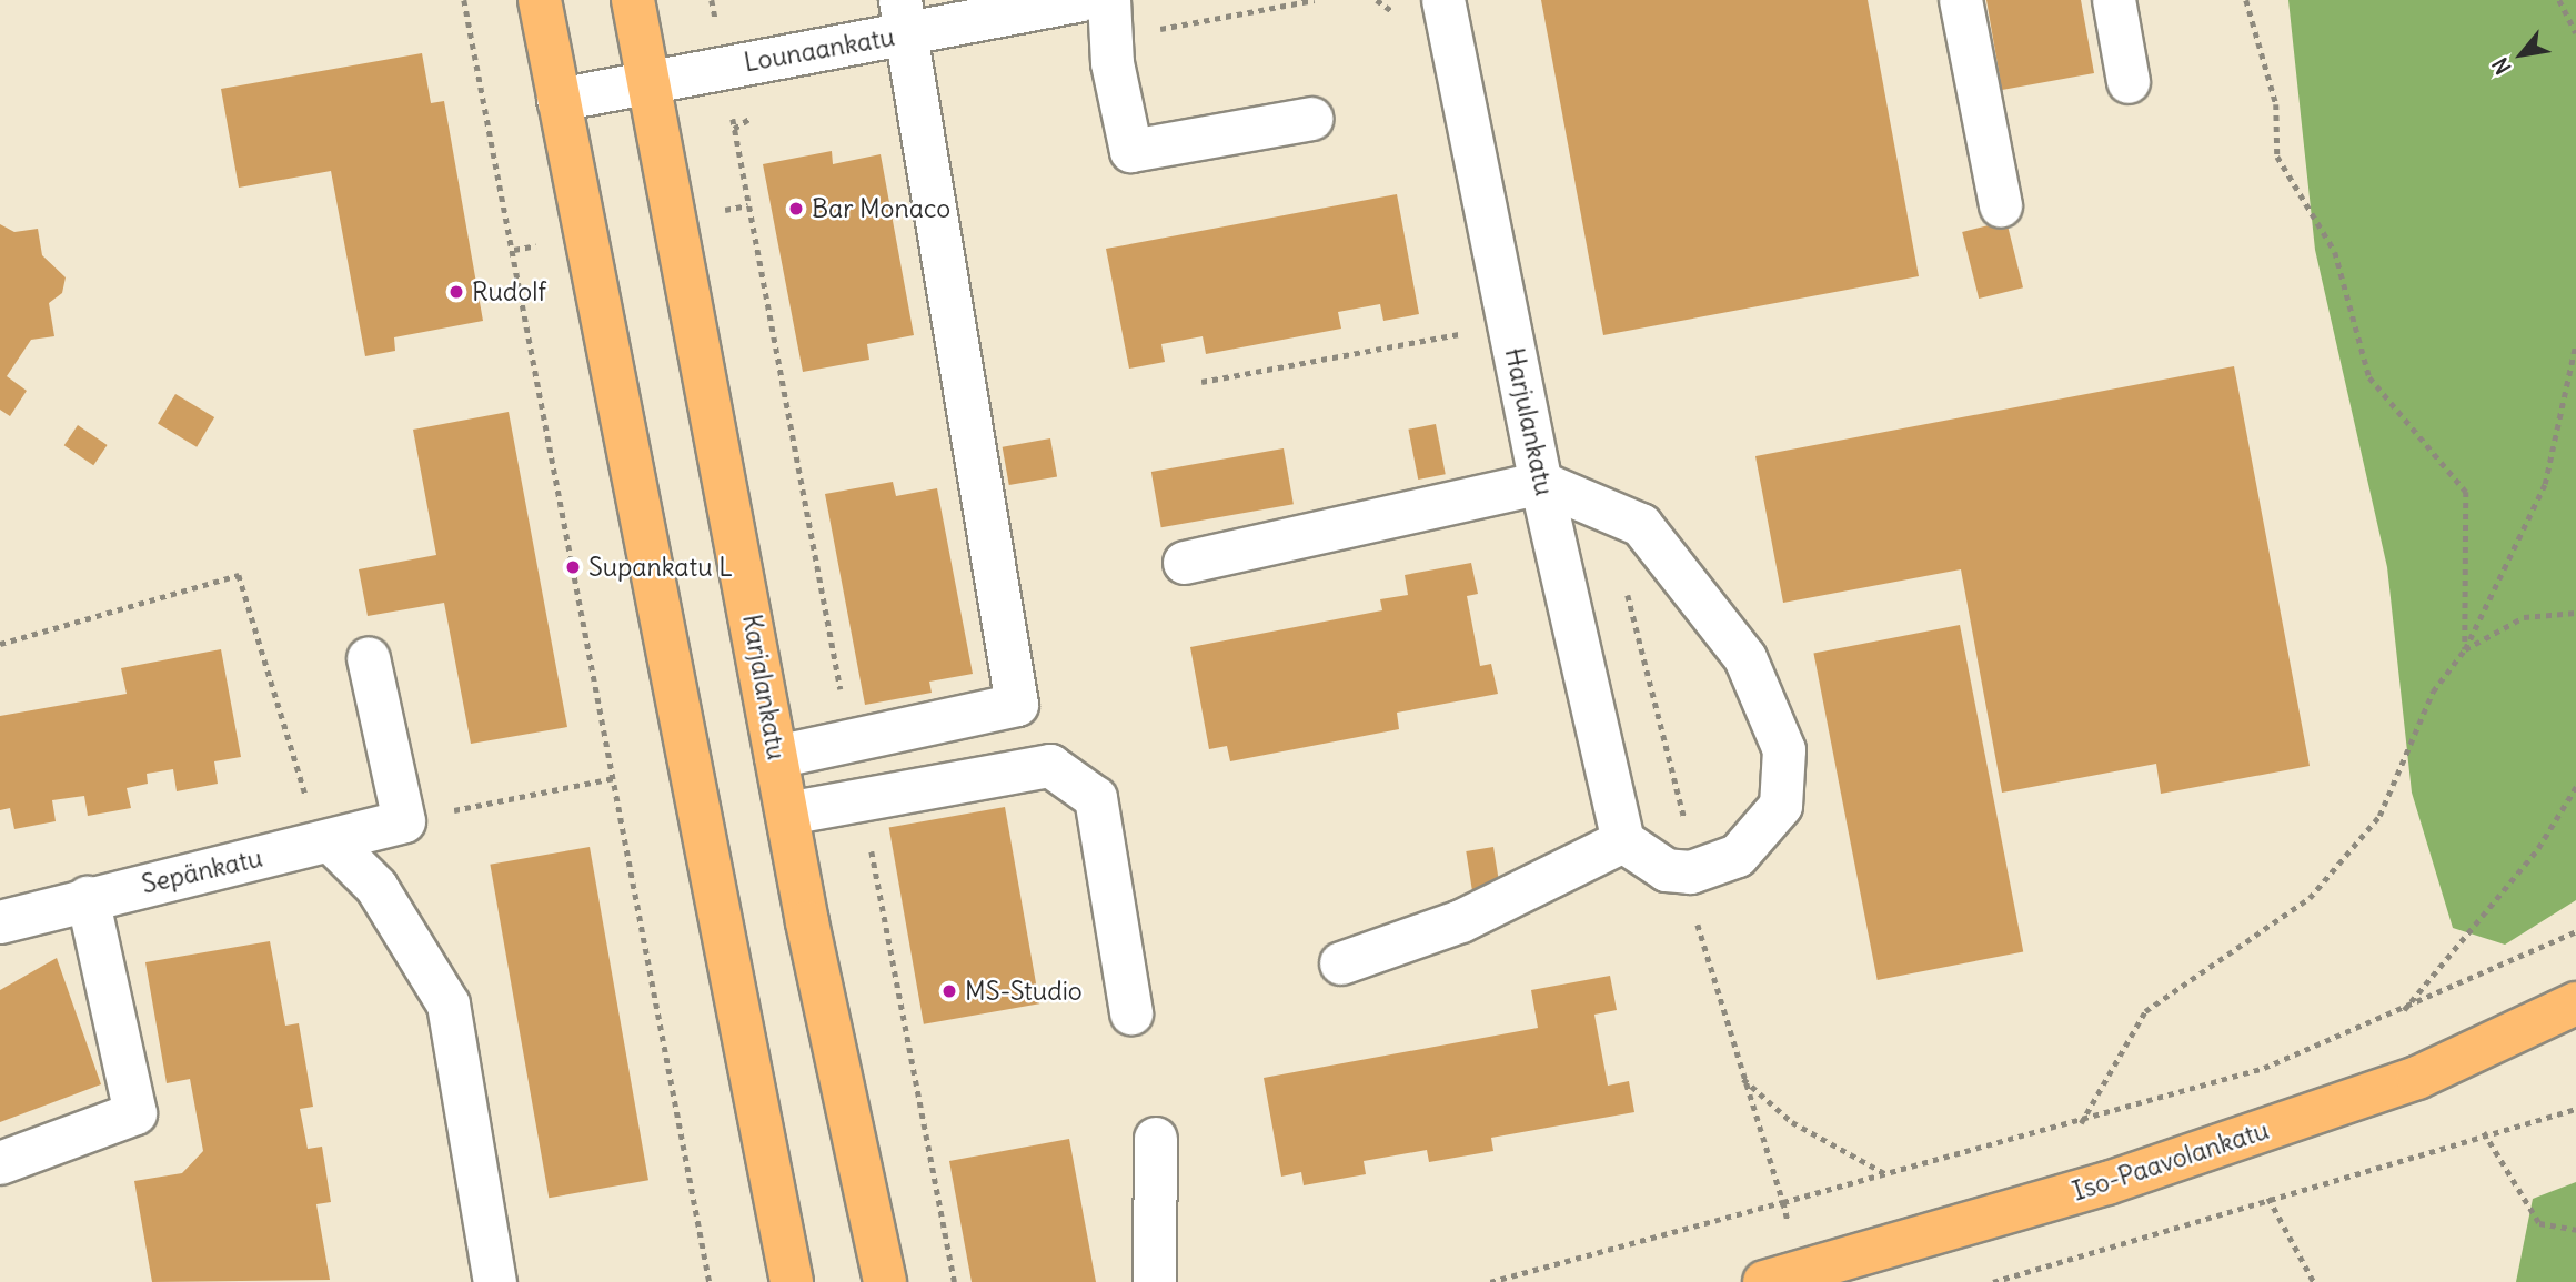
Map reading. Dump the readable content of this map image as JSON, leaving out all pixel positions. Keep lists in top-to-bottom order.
{
  "streets": {
    "main road": ["Karjalankatu", "Iso-Paavolankatu"],
    "street": ["Lounaankatu", "Harjulankatu", "Sepänkatu"]
  },
  "crossings": [
    ["Lounaankatu", "Karjalankatu"]
  ],
  "places": [
    "Bar Monaco",
    "Rudolf",
    "Supankatu L",
    "MS-Studio"
  ],
  "north": "bottom left"
}
